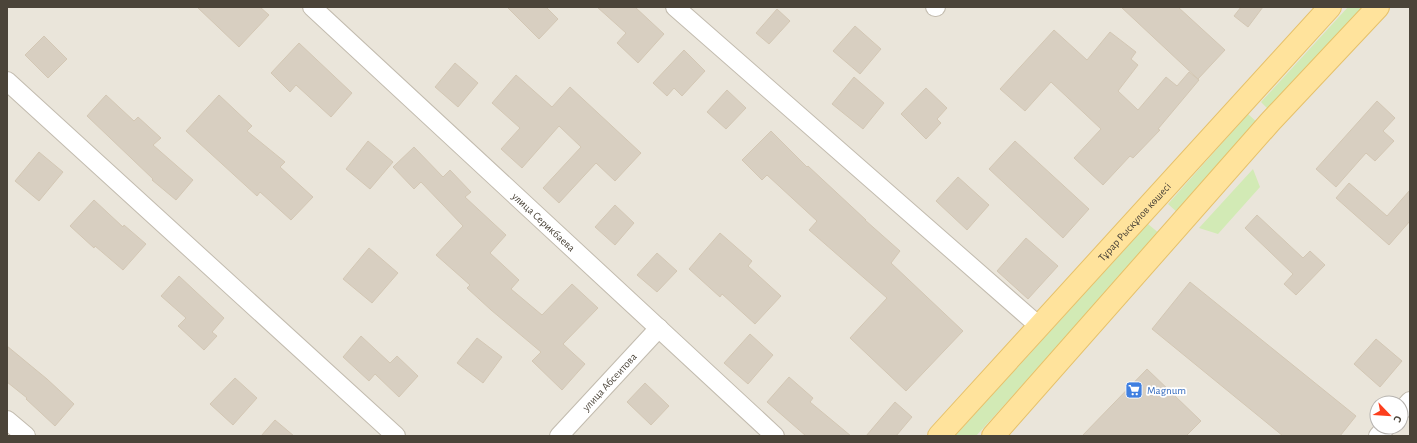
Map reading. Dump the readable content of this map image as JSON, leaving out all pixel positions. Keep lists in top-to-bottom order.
{
  "streets": {
    "main road": ["Тұрар Рыскұлов көшесі"],
    "street": ["улица Серикбаева", "улица Абсеитова"]
  },
  "crossings": [
    ["улица Серикбаева", "улица Абсеитова"]
  ],
  "places": {
    "supermarket": ["Magnum"]
  },
  "north": "bottom right"
}
